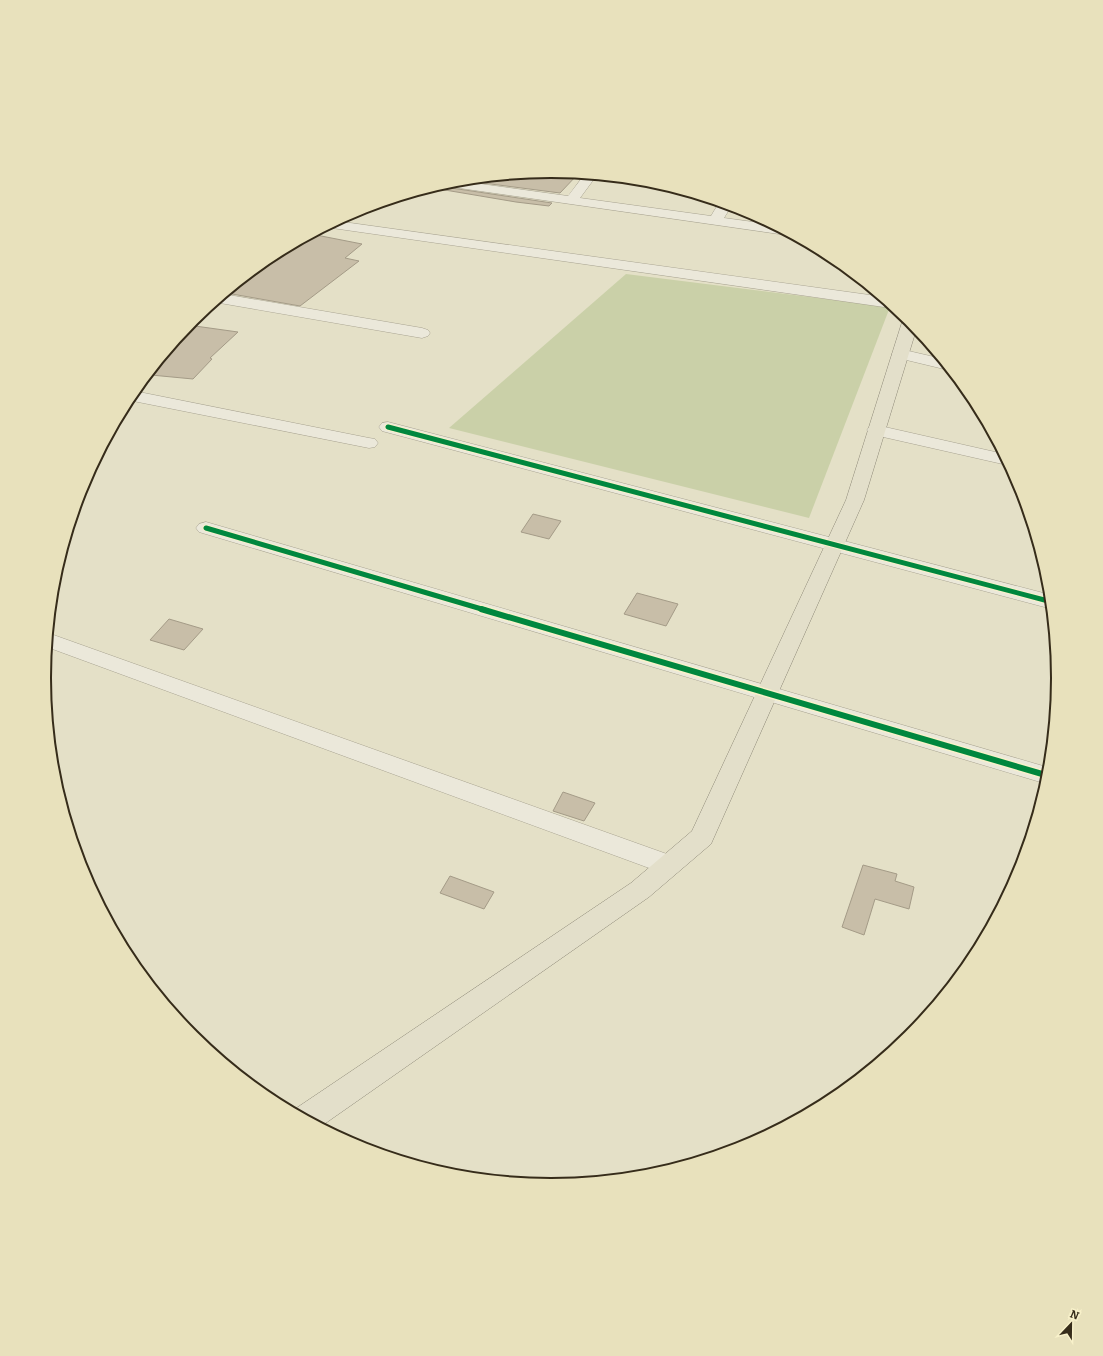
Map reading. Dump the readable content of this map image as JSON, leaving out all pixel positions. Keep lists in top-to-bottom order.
{
  "north": "top"
}
